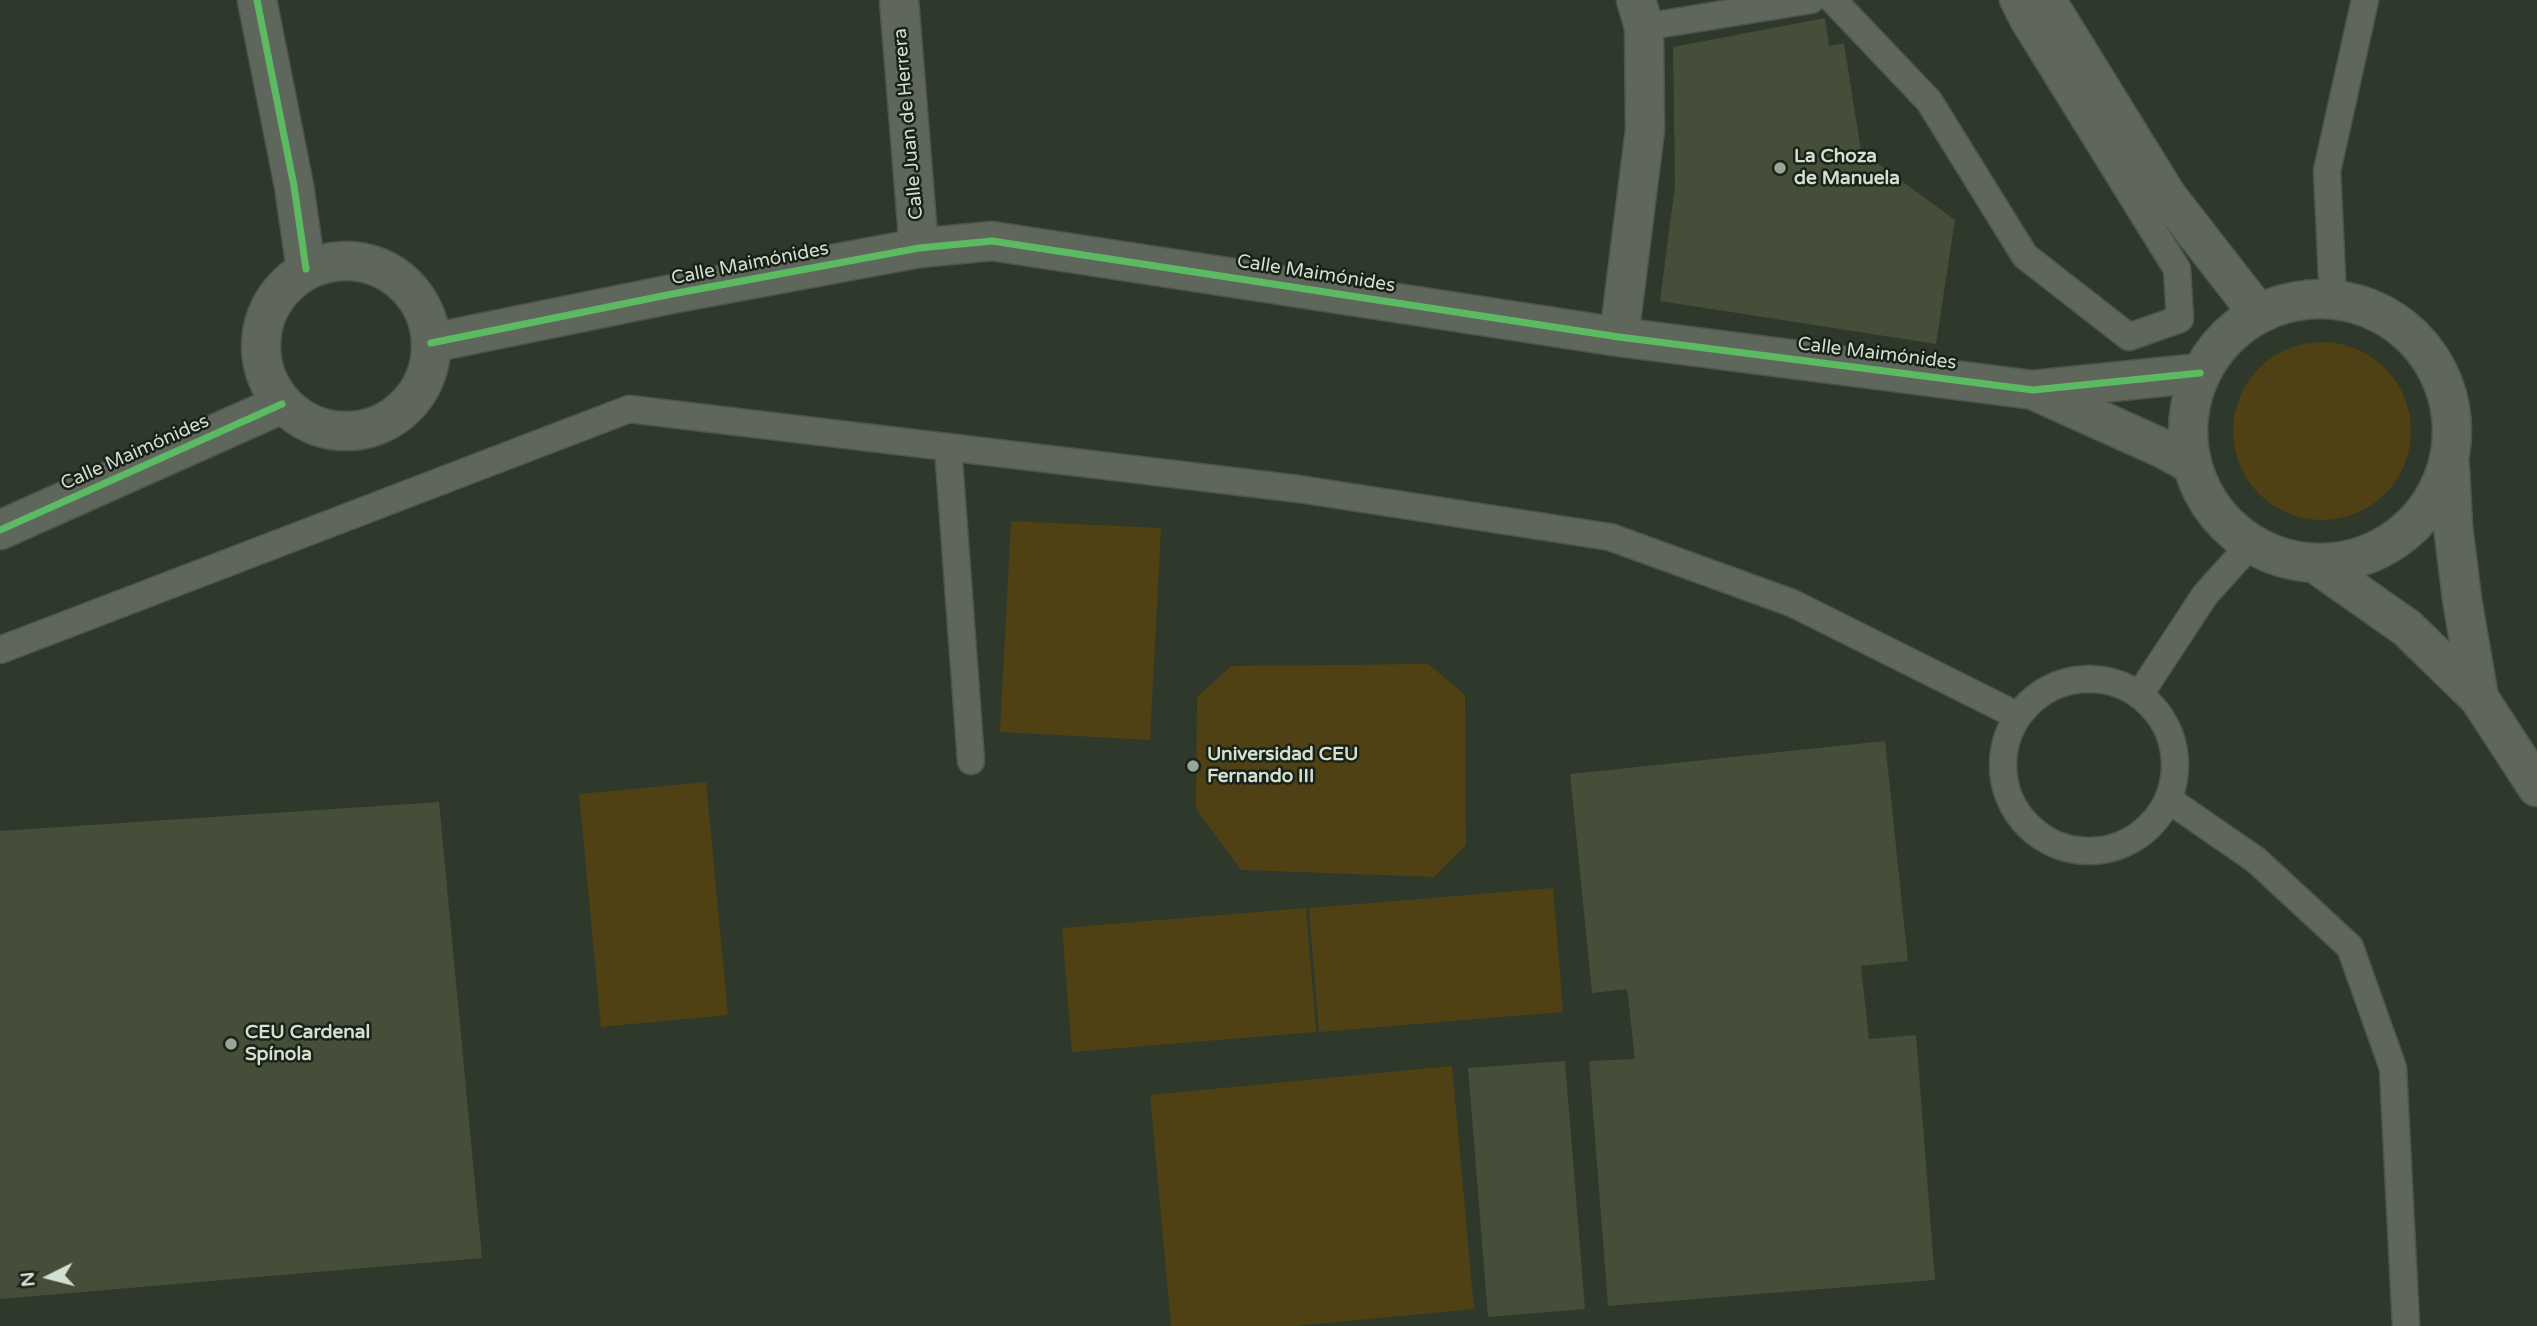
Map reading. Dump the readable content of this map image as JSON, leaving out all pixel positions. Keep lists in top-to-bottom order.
{
  "streets": {
    "street": ["Calle Juan de Herrera", "Calle Maimónides"]
  },
  "crossings": [
    ["Calle Juan de Herrera", "Calle Maimónides"]
  ],
  "places": ["La Choza de Manuela", "Universidad CEU Fernando III", "CEU Cardenal Spínola"],
  "north": "left"
}
